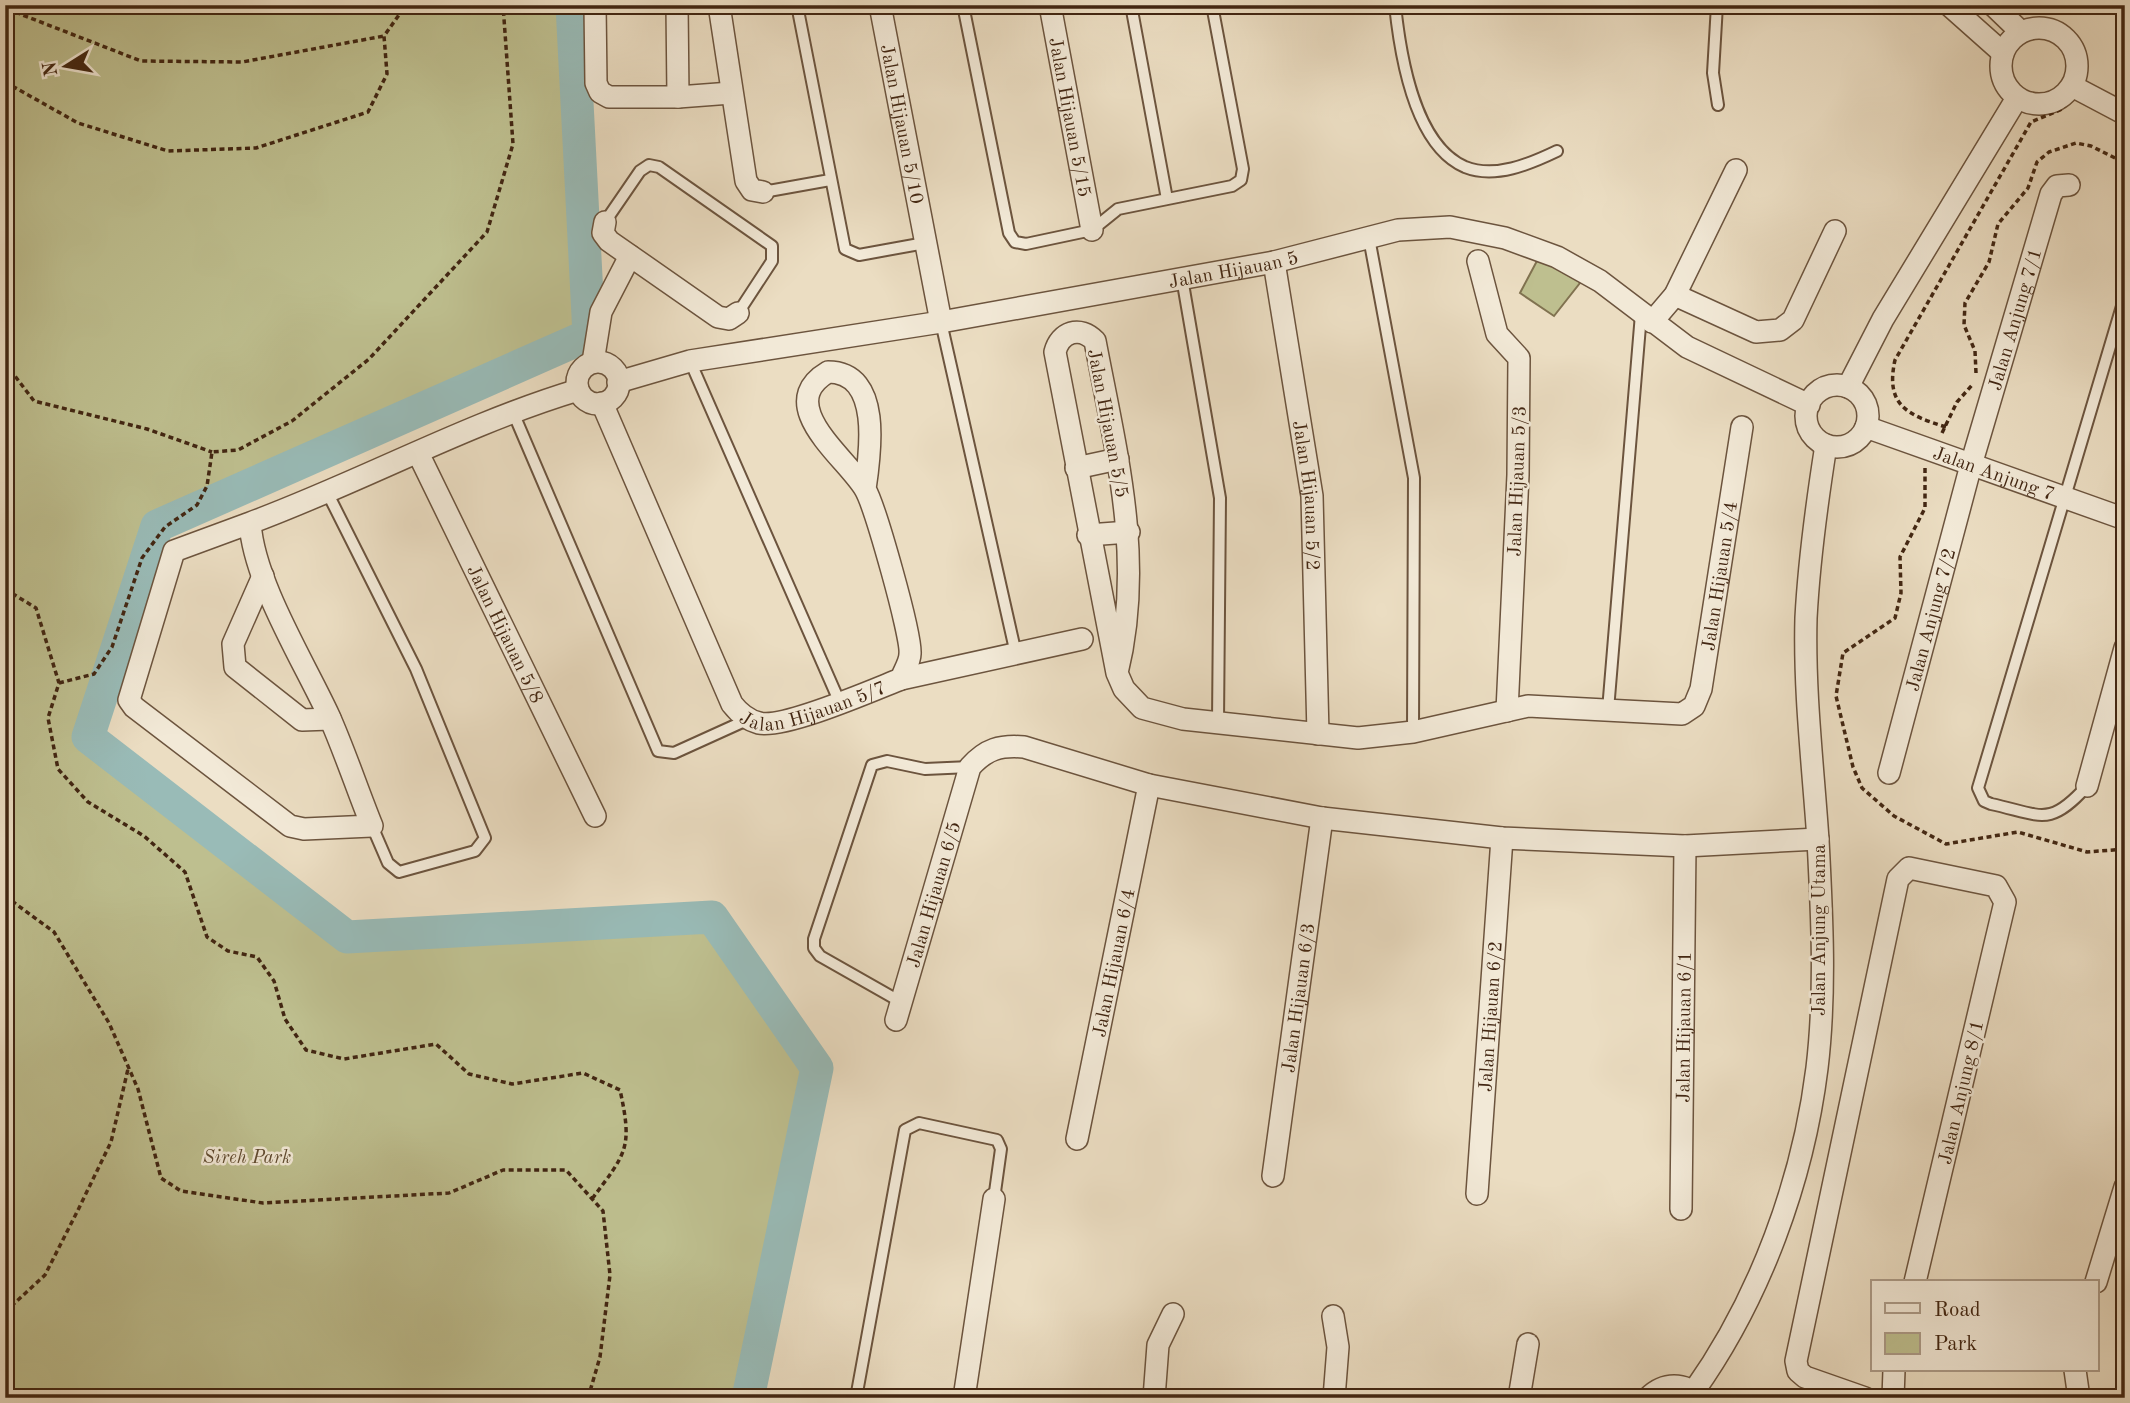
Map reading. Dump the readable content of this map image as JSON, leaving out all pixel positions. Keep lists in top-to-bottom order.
{
  "streets": {
    "street": [
      "Jalan Hijauan 5/15",
      "Jalan Hijauan 5/10",
      "Jalan Hijauan 5",
      "Jalan Anjung 7/1",
      "Jalan Hijauan 5/5",
      "Jalan Anjung 7",
      "Jalan Hijauan 5/3",
      "Jalan Hijauan 5/2",
      "Jalan Hijauan 5/4",
      "Jalan Anjung 7/2",
      "Jalan Hijauan 5/8",
      "Jalan Hijauan 5/7",
      "Jalan Hijauan 6/5",
      "Jalan Anjung Utama",
      "Jalan Hijauan 6/4",
      "Jalan Hijauan 6/3",
      "Jalan Hijauan 6/2",
      "Jalan Hijauan 6/1",
      "Jalan Anjung 8/1"
    ]
  },
  "crossings": [
    ["Jalan Hijauan 5/10", "Jalan Hijauan 5"],
    ["Jalan Hijauan 5", "Jalan Anjung 7"],
    ["Jalan Hijauan 5", "Jalan Hijauan 5/2"],
    ["Jalan Hijauan 5", "Jalan Hijauan 5/7"],
    ["Jalan Hijauan 5", "Jalan Anjung Utama"],
    ["Jalan Anjung 7/1", "Jalan Anjung 7"],
    ["Jalan Anjung 7/1", "Jalan Anjung 7/2"],
    ["Jalan Hijauan 5/5", "Jalan Hijauan 5/3"],
    ["Jalan Hijauan 5/5", "Jalan Hijauan 5/2"],
    ["Jalan Hijauan 5/5", "Jalan Hijauan 5/4"],
    ["Jalan Anjung 7", "Jalan Anjung 7/2"],
    ["Jalan Anjung 7", "Jalan Anjung Utama"]
  ],
  "parks": ["Sireh Park"],
  "legend": ["Road", "Park"],
  "north": "left"
}
